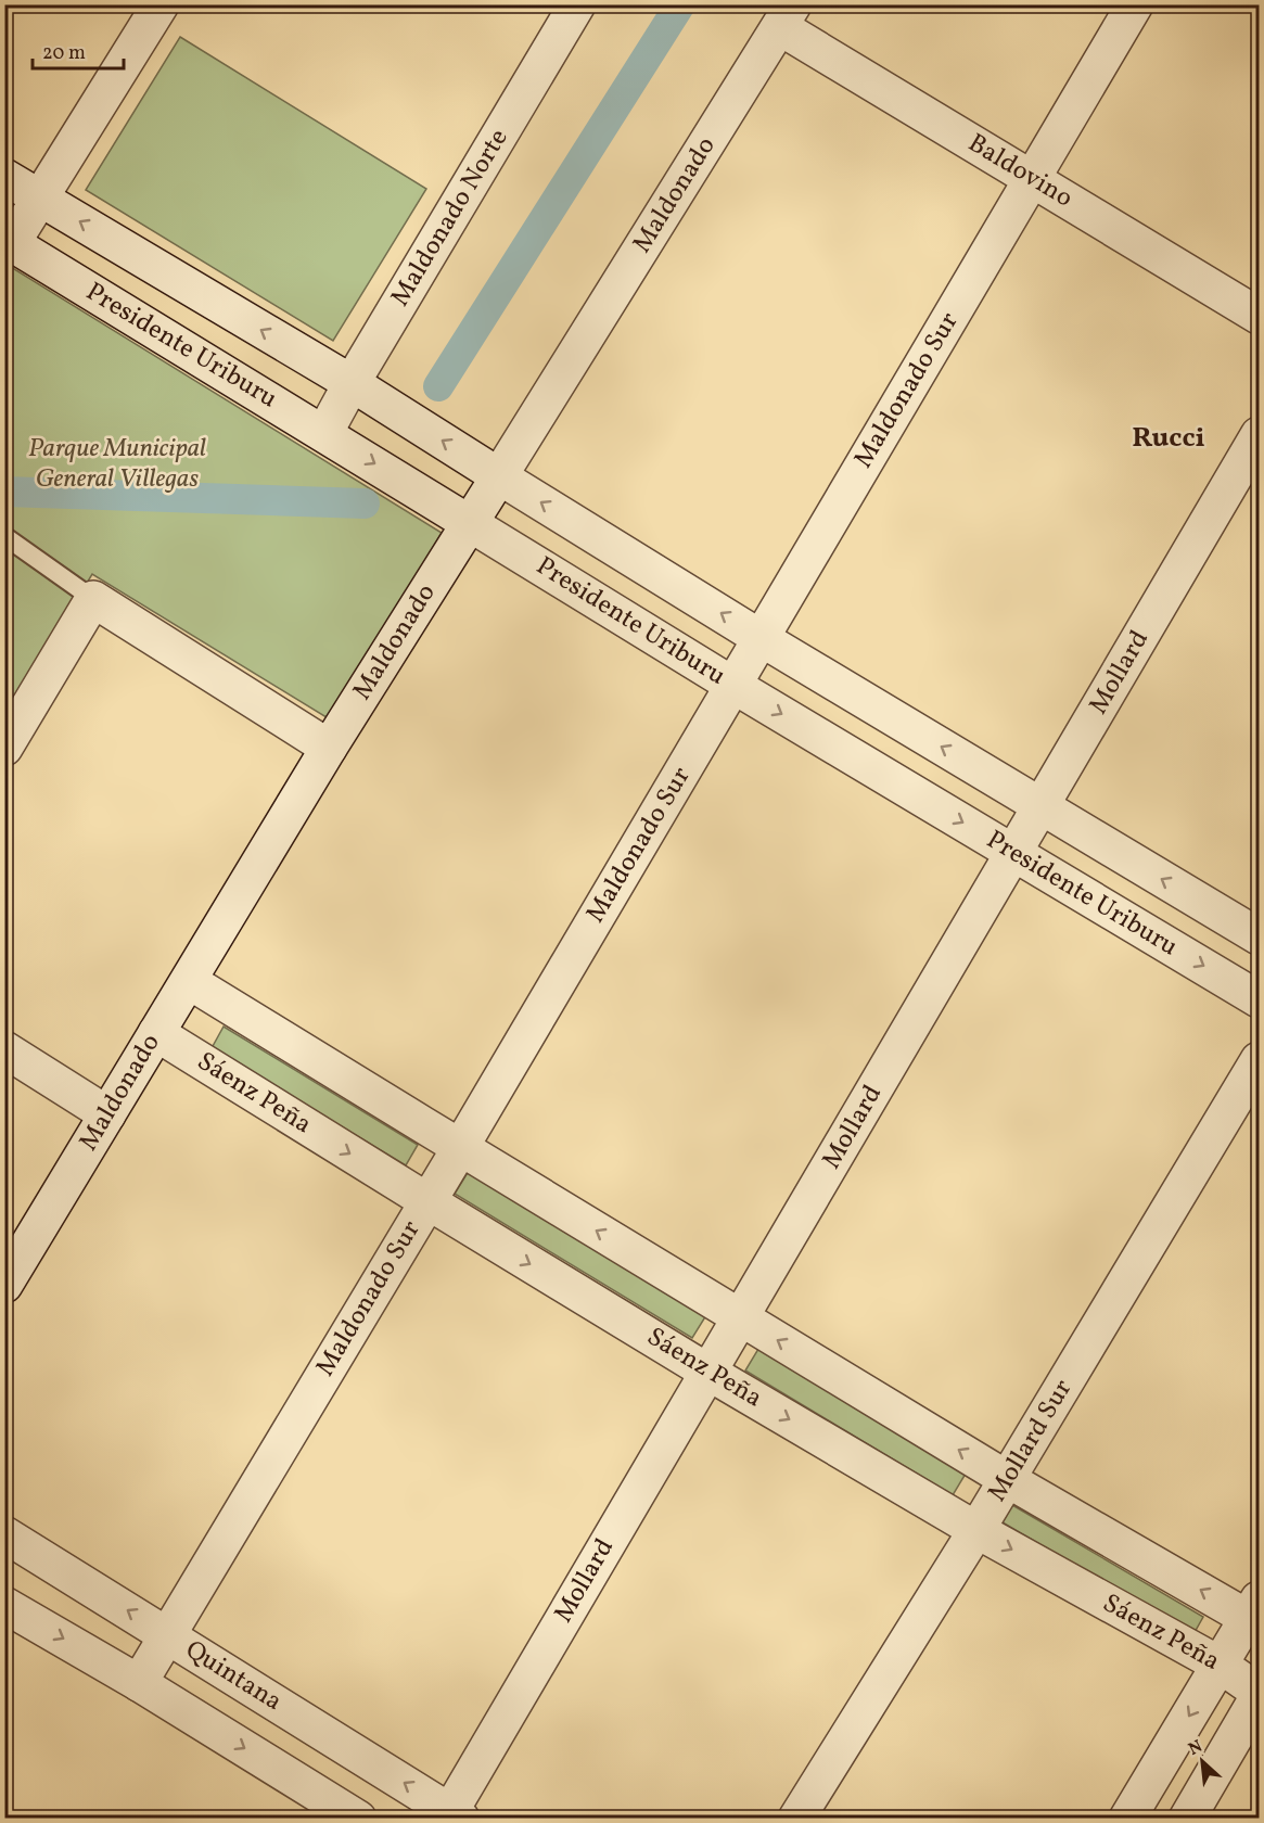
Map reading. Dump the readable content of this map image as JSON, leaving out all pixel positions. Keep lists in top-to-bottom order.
{
  "streets": {
    "street": [
      "Baldovino",
      "Maldonado",
      "Maldonado Norte",
      "Presidente Uriburu",
      "Maldonado Sur",
      "Mollard",
      "Sáenz Peña",
      "Mollard Sur",
      "Quintana"
    ]
  },
  "crossings": [
    ["Baldovino", "Maldonado"],
    ["Baldovino", "Maldonado Sur"],
    ["Maldonado", "Presidente Uriburu"],
    ["Maldonado", "Sáenz Peña"],
    ["Maldonado Norte", "Presidente Uriburu"],
    ["Presidente Uriburu", "Maldonado Sur"],
    ["Presidente Uriburu", "Mollard"],
    ["Maldonado Sur", "Sáenz Peña"],
    ["Maldonado Sur", "Quintana"],
    ["Mollard", "Sáenz Peña"],
    ["Mollard", "Quintana"],
    ["Sáenz Peña", "Mollard Sur"]
  ],
  "districts": ["Rucci"],
  "parks": ["Parque Municipal General Villegas"],
  "scale_bar": "20 m",
  "north": "top left"
}
